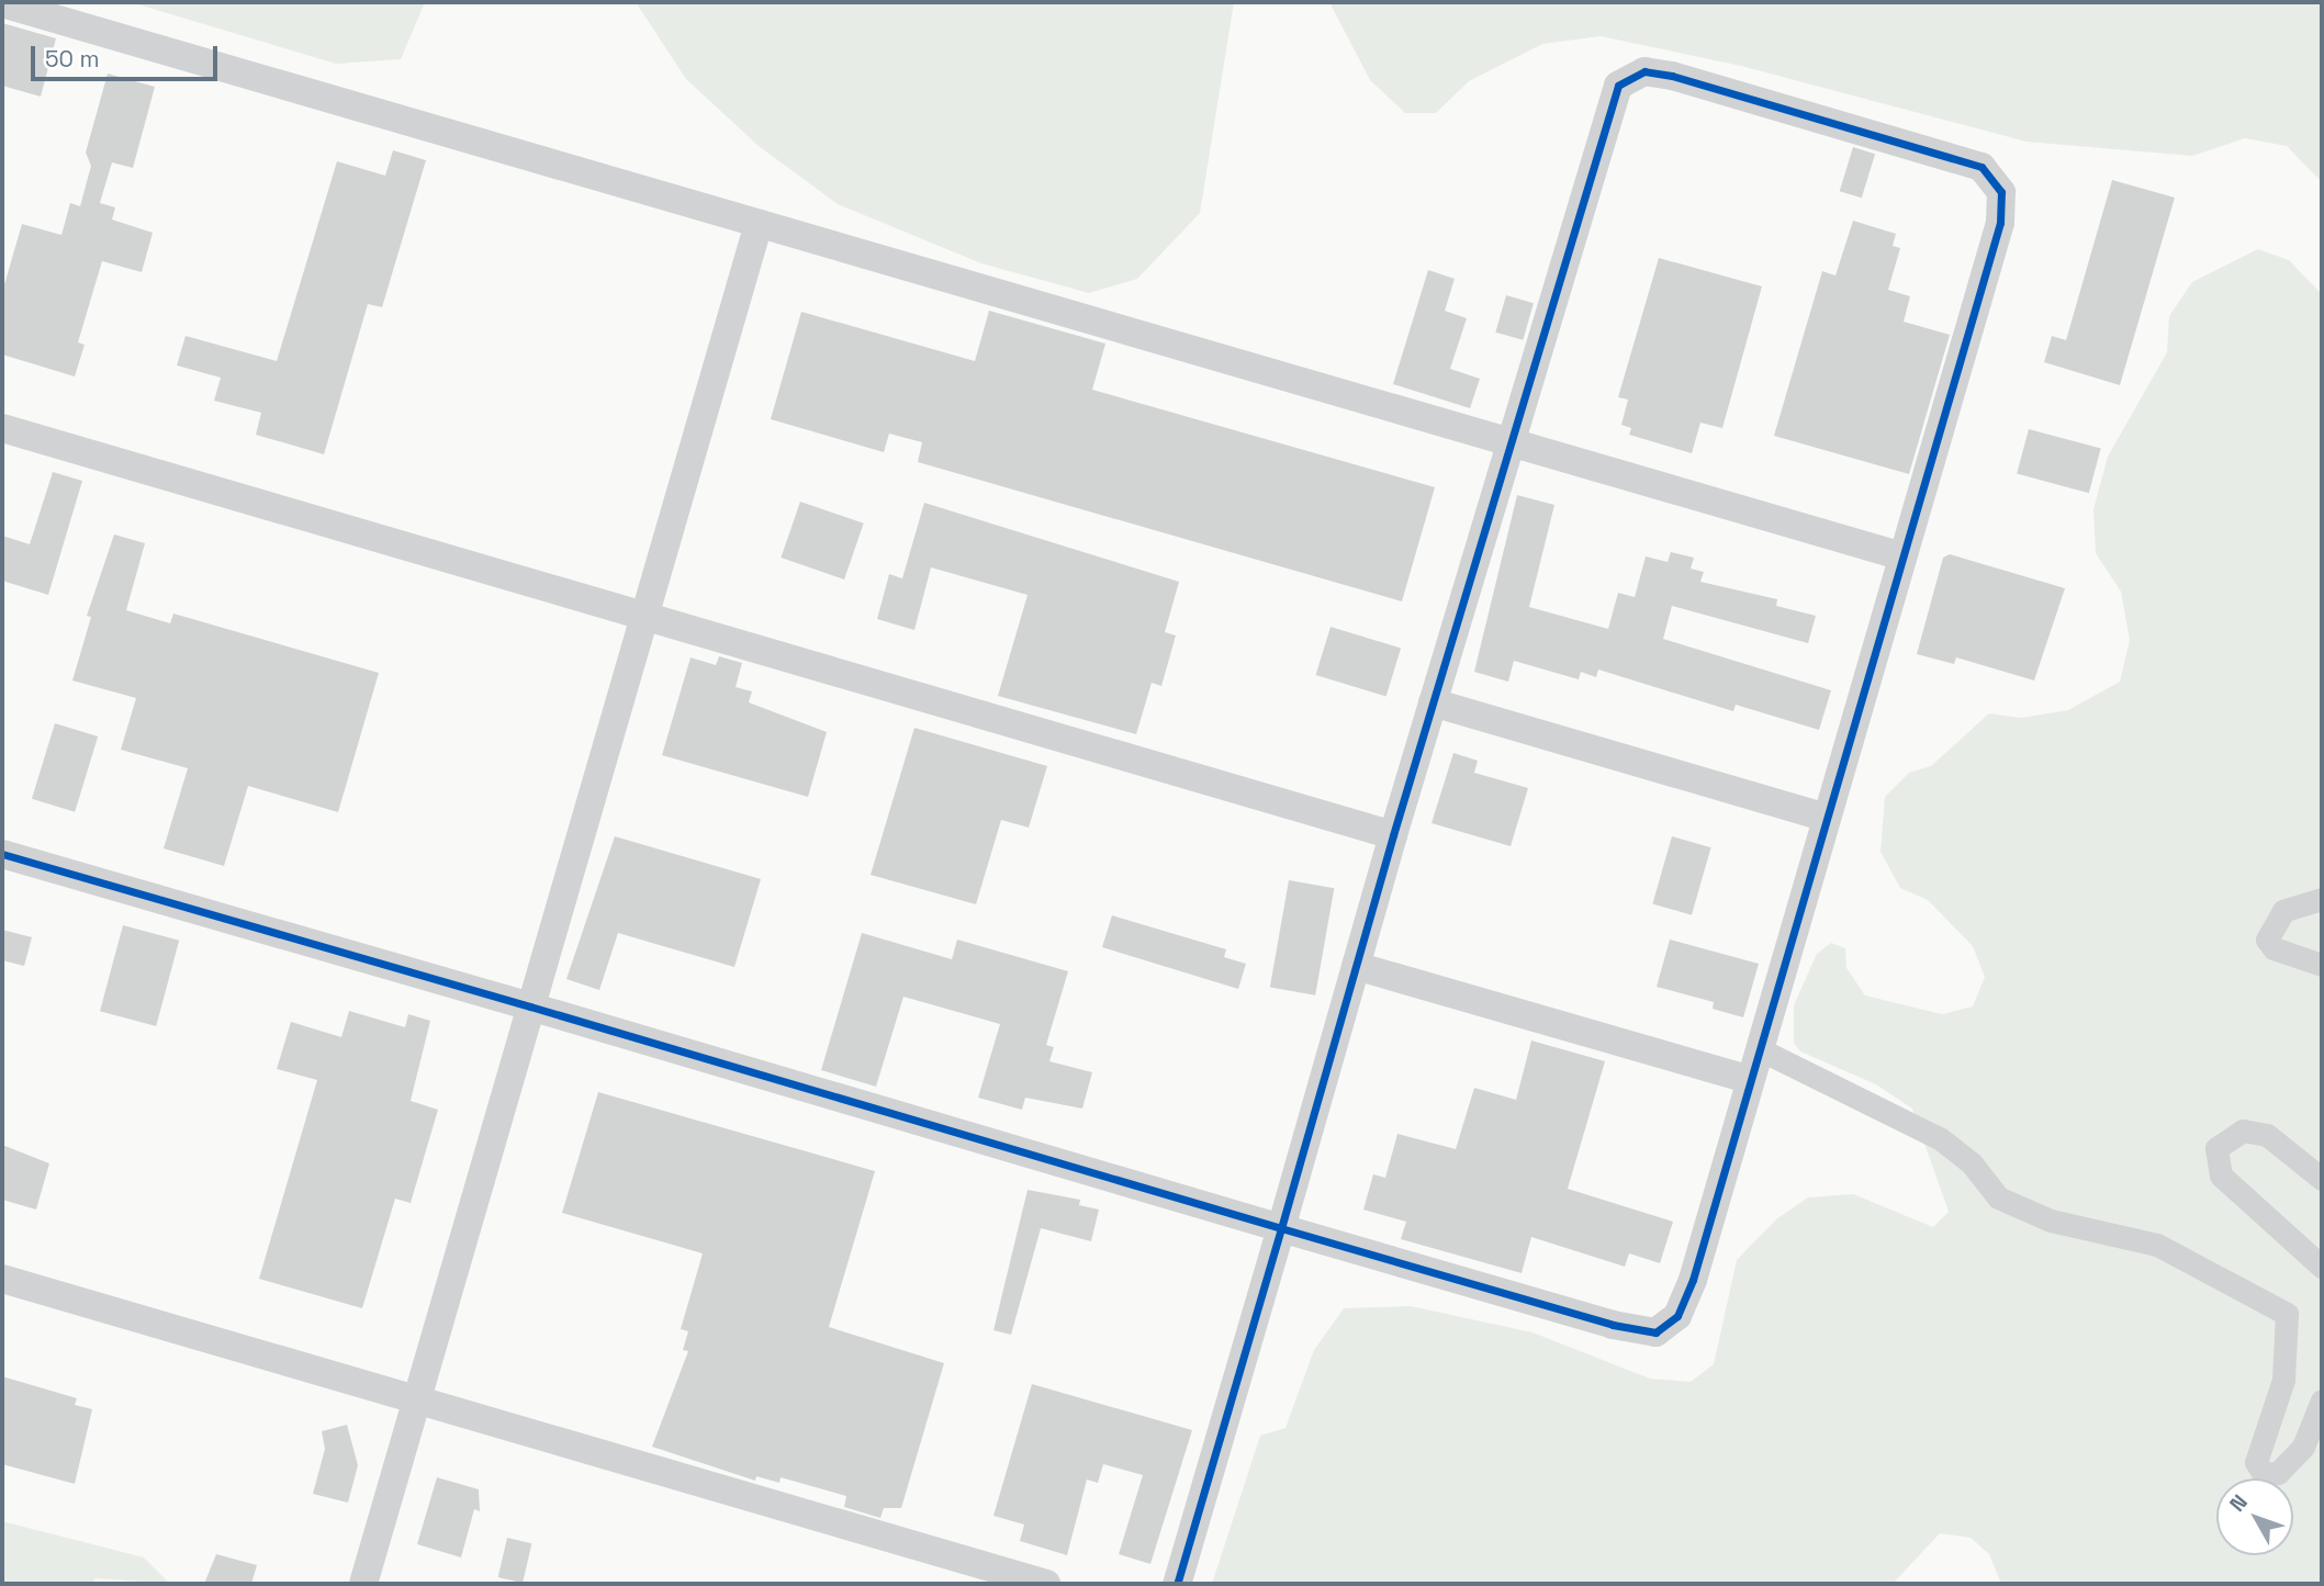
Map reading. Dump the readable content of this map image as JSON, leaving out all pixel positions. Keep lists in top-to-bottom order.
{
  "scale_bar": "50 m",
  "north": "top left"
}
